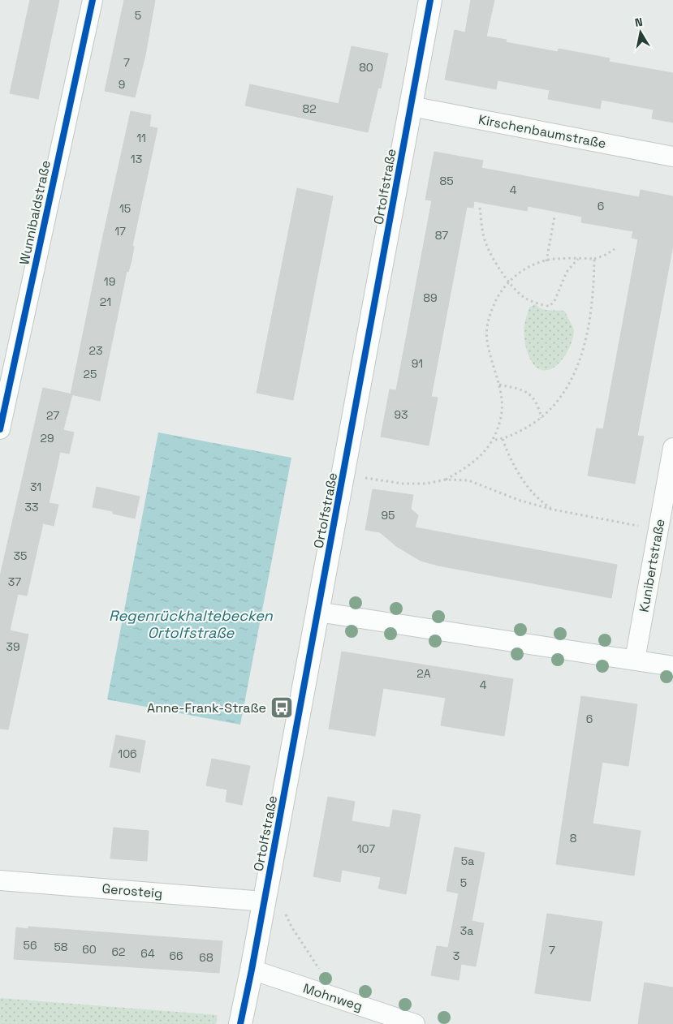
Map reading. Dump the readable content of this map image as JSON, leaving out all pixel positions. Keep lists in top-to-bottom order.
{
  "streets": {
    "street": [
      "Kirschenbaumstraße",
      "Ortolfstraße",
      "Wunnibaldstraße",
      "Kunibertstraße",
      "Gerosteig",
      "Mohnweg"
    ]
  },
  "crossings": [
    ["Kirschenbaumstraße", "Ortolfstraße"],
    ["Ortolfstraße", "Gerosteig"],
    ["Ortolfstraße", "Mohnweg"]
  ],
  "water": ["Regenrückhaltebecken Ortolfstraße"],
  "places": {
    "bus stop": ["Anne-Frank-Straße"]
  },
  "house_numbers": [
    "5",
    "7",
    "80",
    "9",
    "82",
    "11",
    "13",
    "85",
    "4",
    "6",
    "15",
    "17",
    "87",
    "19",
    "89",
    "21",
    "23",
    "91",
    "25",
    "93",
    "27",
    "29",
    "31",
    "33",
    "95",
    "35",
    "37",
    "39",
    "2A",
    "4",
    "6",
    "106",
    "8",
    "107",
    "5a",
    "5",
    "3a",
    "56",
    "58",
    "60",
    "7",
    "62",
    "64",
    "66",
    "3",
    "68"
  ],
  "north": "top"
}
